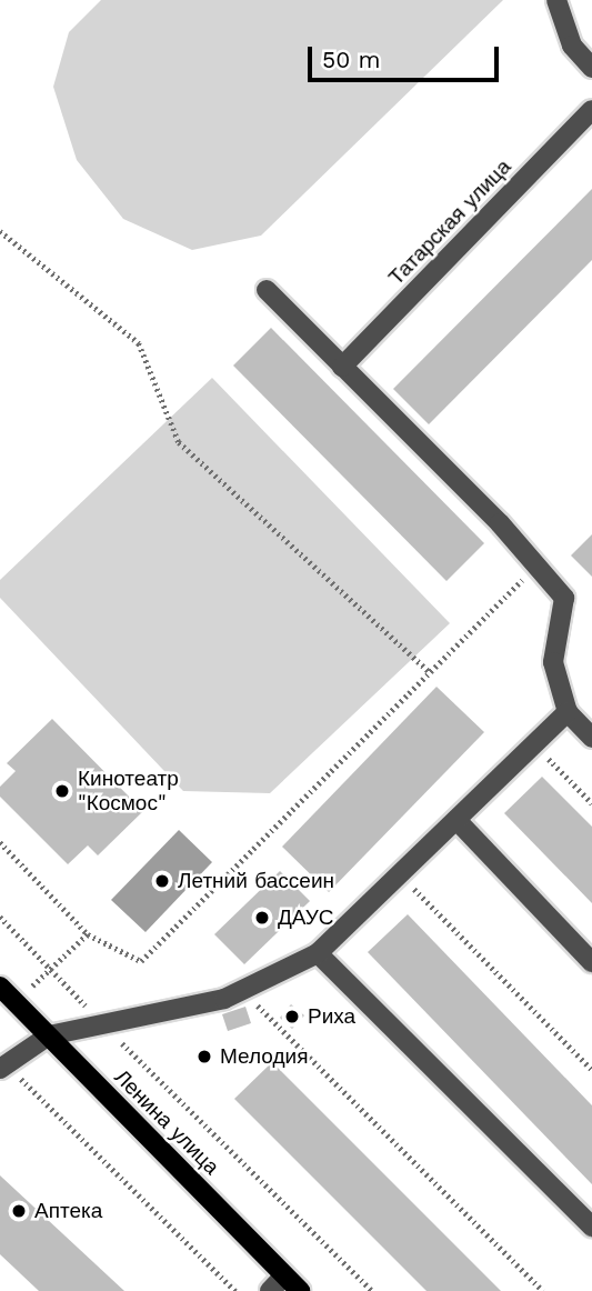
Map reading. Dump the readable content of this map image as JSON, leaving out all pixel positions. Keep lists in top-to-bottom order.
{
  "streets": {
    "main road": ["Ленина улица"],
    "street": ["Татарская улица"]
  },
  "places": [
    "Кинотеатр \"Космос\"",
    "Летний бассеин",
    "ДАУС",
    "Риха",
    "Мелодия",
    "Аптека"
  ],
  "scale_bar": "50 m"
}
